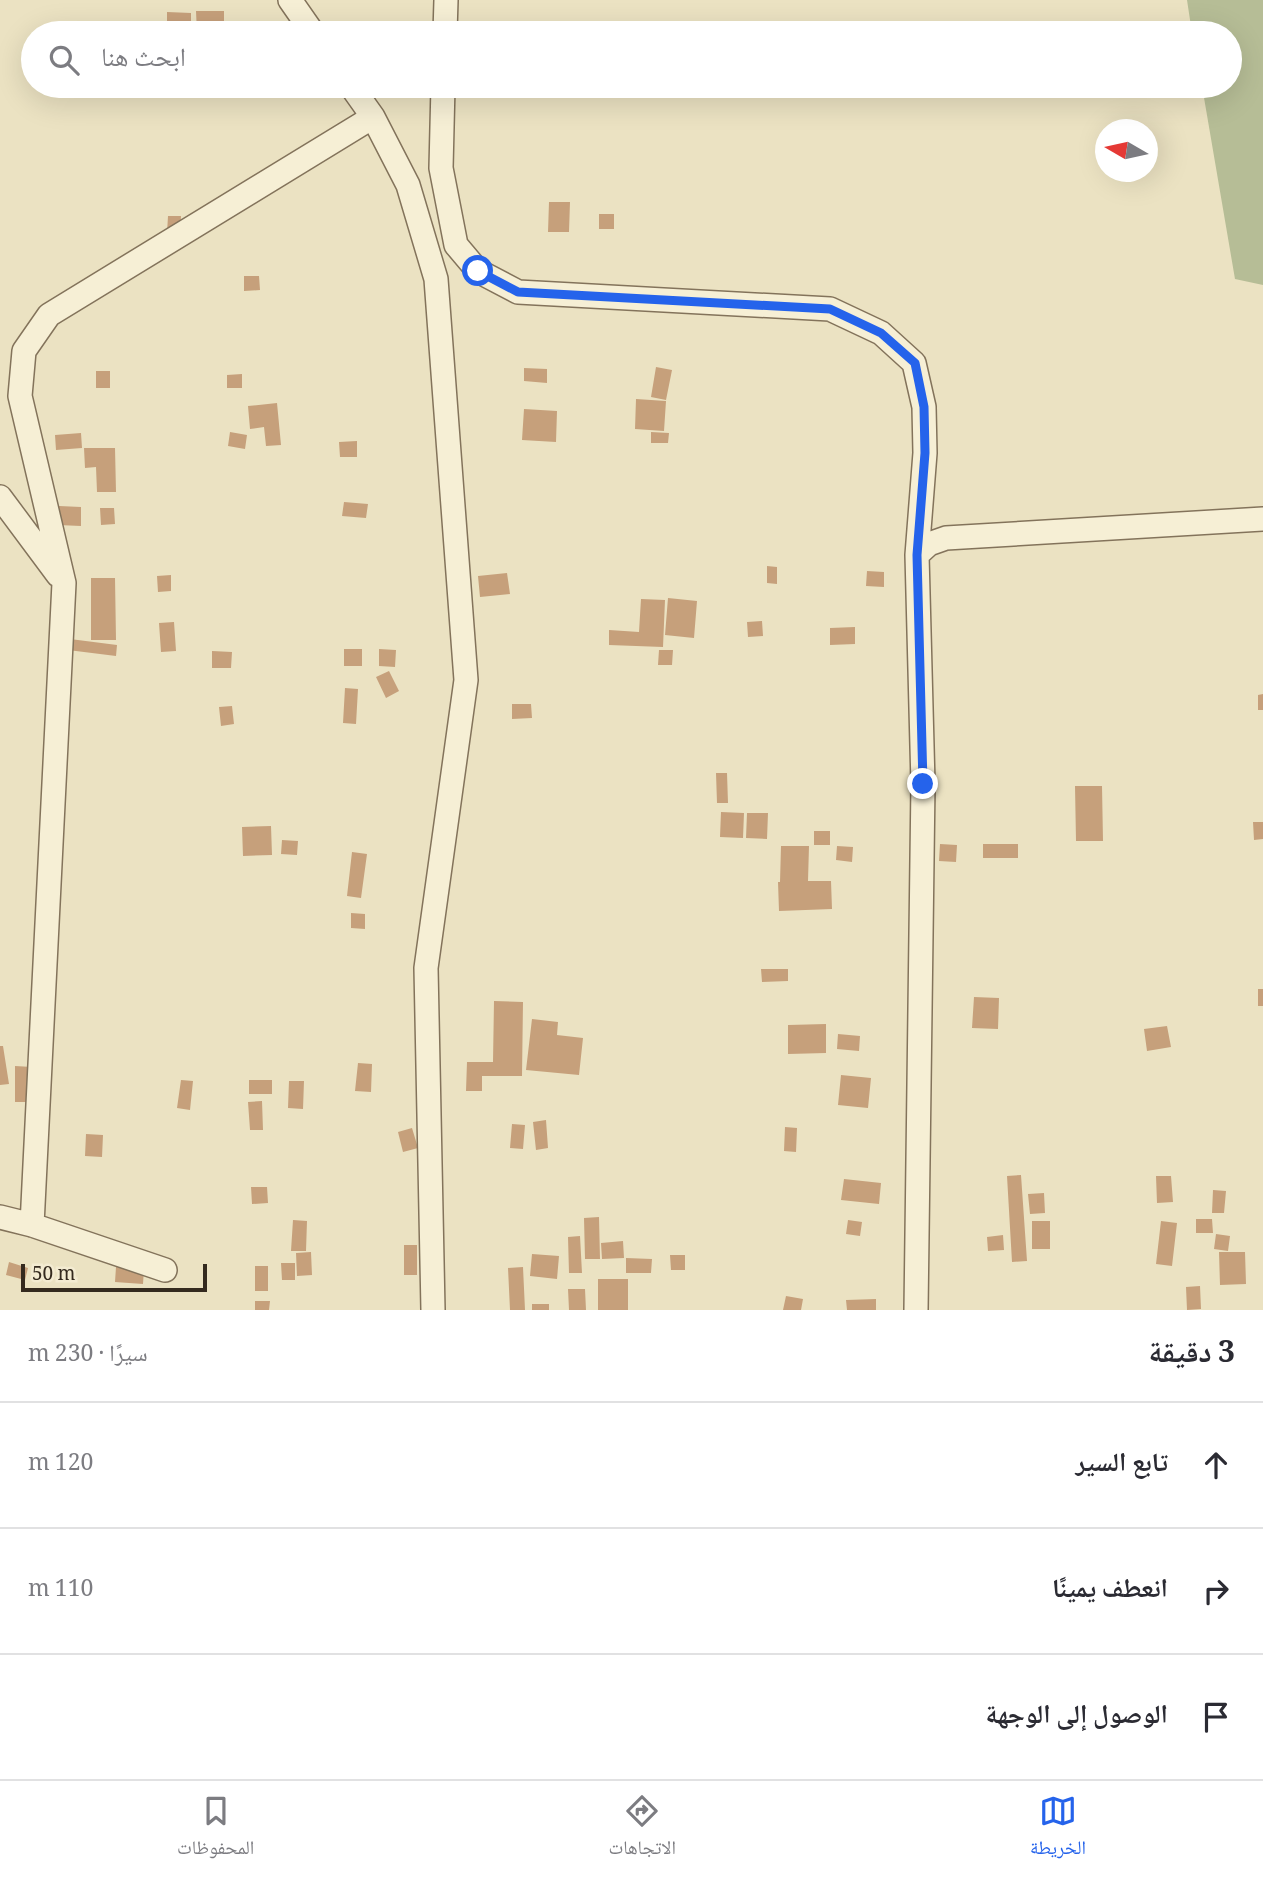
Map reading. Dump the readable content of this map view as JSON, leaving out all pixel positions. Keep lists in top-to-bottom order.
{
  "scale_bar": "50 m",
  "north": "left",
  "page": {
    "search": "ابحث هنا",
    "scale": "50 m",
    "heading": ["3 دقيقة", "سيرًا · 230 m"],
    "list": [
      ["تابع السير", "120 m"],
      ["انعطف يمينًا", "110 m"],
      "الوصول إلى الوجهة"
    ],
    "nav": ["الخريطة", "الاتجاهات", "المحفوظات"]
  }
}
